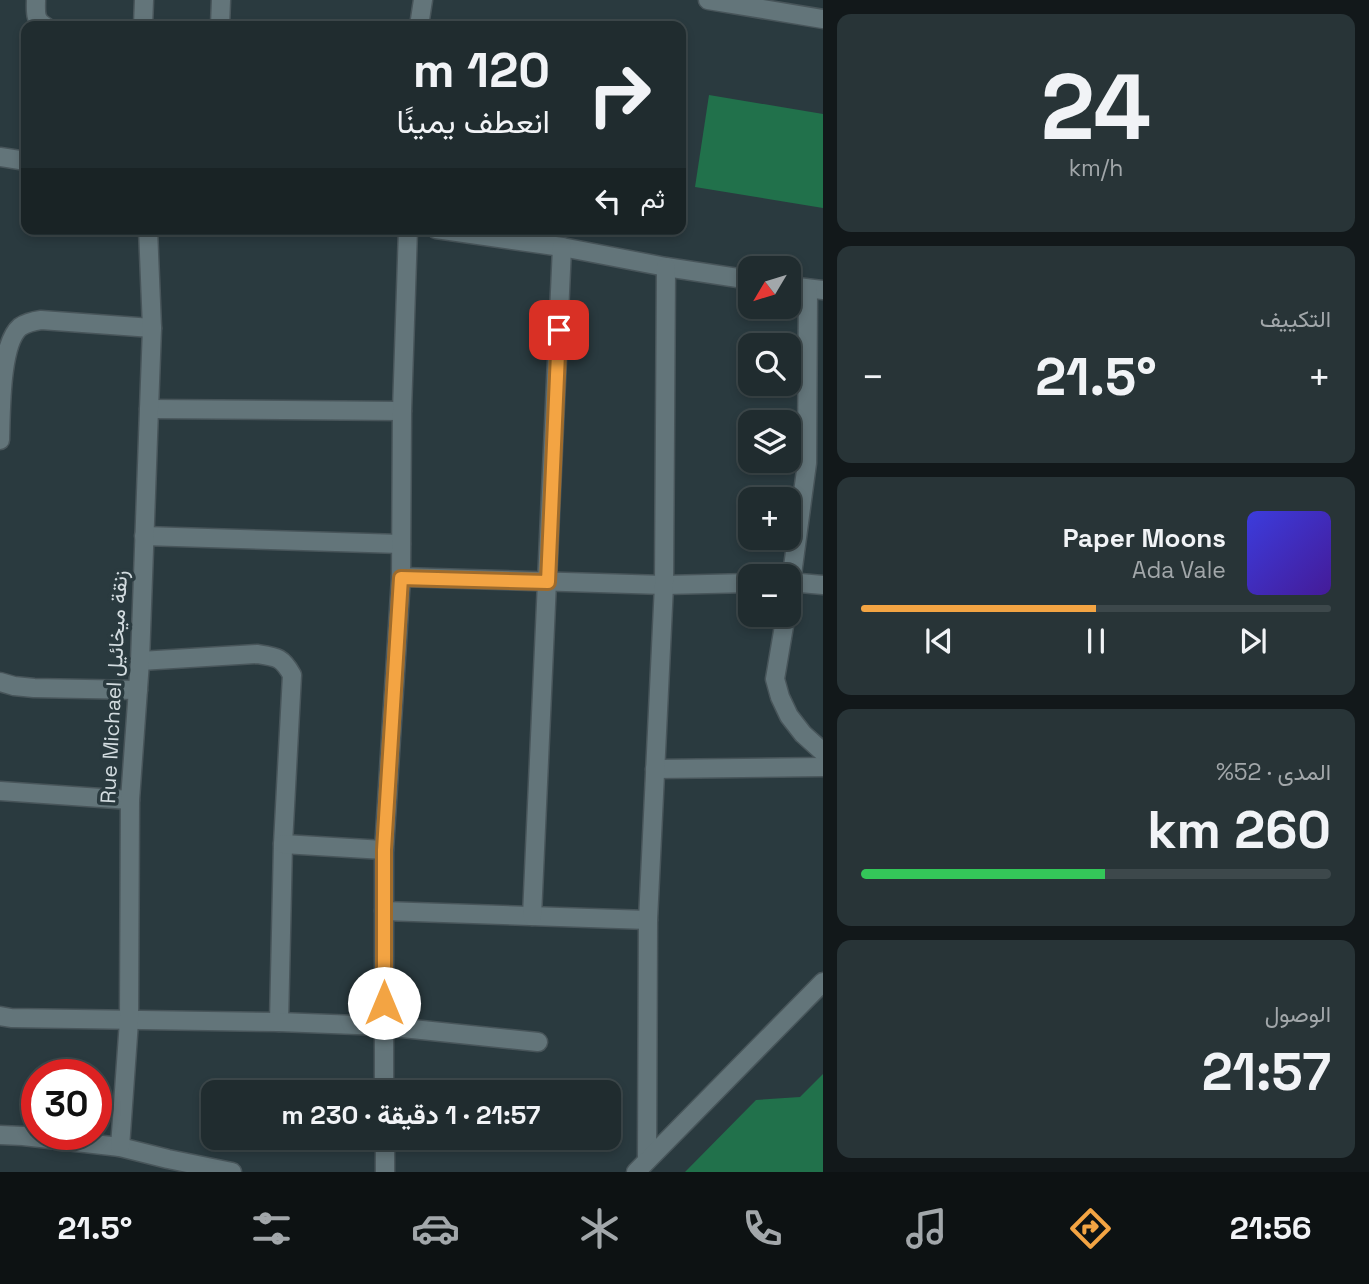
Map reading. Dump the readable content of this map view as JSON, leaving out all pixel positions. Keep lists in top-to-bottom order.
{
  "streets": {
    "street": ["Rue Michael زنقة ميخائيل"]
  },
  "north": "bottom left",
  "page": {
    "tile": [
      ["24", "km/h"],
      "التكييف",
      ["المدى · 52%", "260 km"],
      ["الوصول", "21:57"]
    ],
    "turn": ["120 m", "انعطف يمينًا"],
    "then": "ثم",
    "map_buttons": ["+", "−"],
    "heat": ["−", "21.5°", "+"],
    "song": ["Paper Moons", "Ada Vale"],
    "limit": "30",
    "trip": "21:57 · 1 دقيقة · 230 m",
    "tabs": ["21:56", "21.5°"]
  }
}
